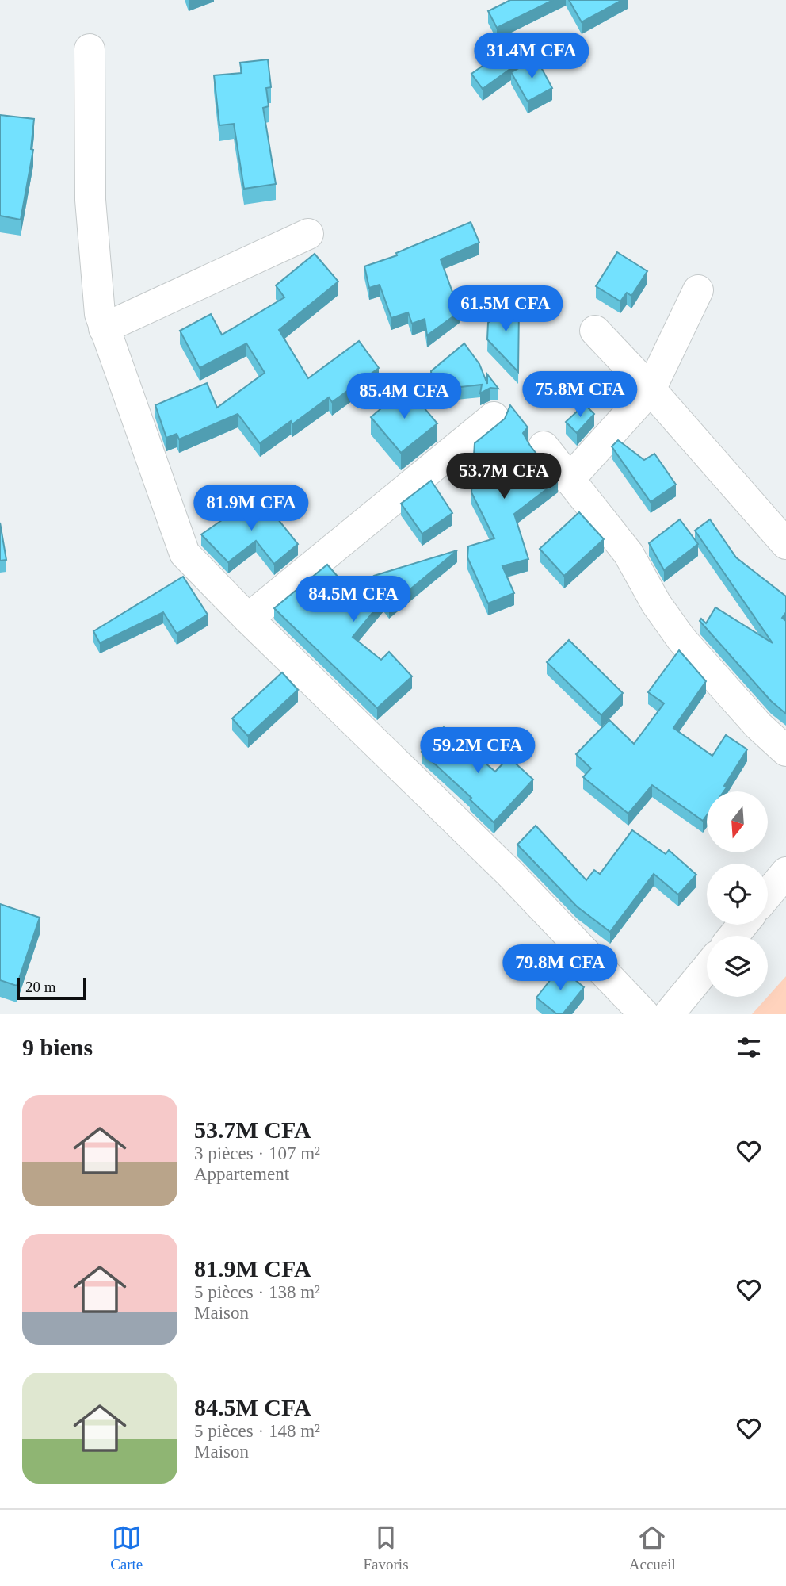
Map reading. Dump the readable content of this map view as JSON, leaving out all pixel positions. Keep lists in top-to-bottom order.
{
  "scale_bar": "20 m",
  "north": "bottom",
  "page": {
    "price": [
      "31.4M CFA",
      "61.5M CFA",
      "75.8M CFA",
      "85.4M CFA",
      "53.7M CFA",
      "81.9M CFA",
      "84.5M CFA",
      "59.2M CFA",
      "79.8M CFA"
    ],
    "scale": "20 m",
    "heading": "9 biens",
    "list": [
      {
        "name": "53.7M CFA",
        "note": "3 pièces · 107 m² · Appartement"
      },
      {
        "name": "81.9M CFA",
        "note": "5 pièces · 138 m² · Maison"
      },
      {
        "name": "84.5M CFA",
        "note": "5 pièces · 148 m² · Maison"
      }
    ],
    "tabs": ["Carte", "Favoris", "Accueil"]
  }
}
